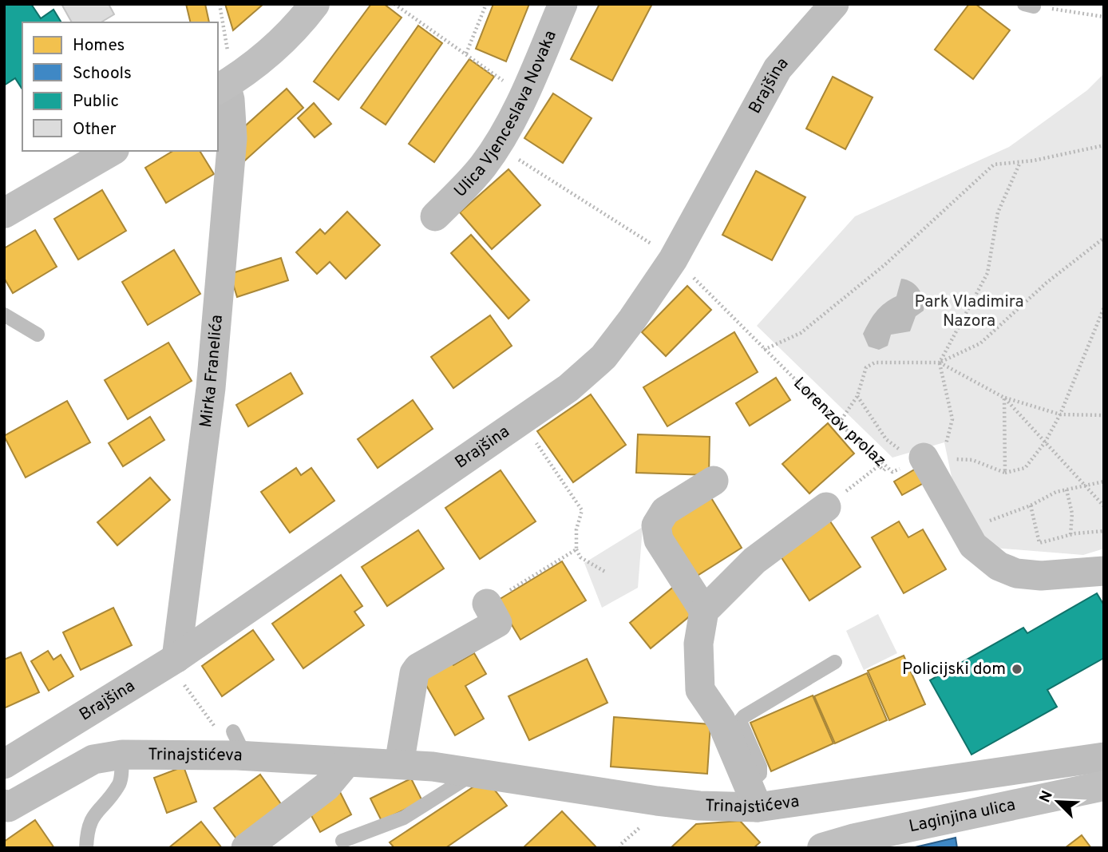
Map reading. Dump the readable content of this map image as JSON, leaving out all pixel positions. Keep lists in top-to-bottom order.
{
  "streets": {
    "main road": ["Laginjina ulica"],
    "street": [
      "Brajšina",
      "Ulica Vjenceslava Novaka",
      "Mirka Franelića",
      "Trinajstićeva"
    ],
    "path": ["Lorenzov prolaz"]
  },
  "crossings": [
    ["Brajšina", "Mirka Franelića"]
  ],
  "parks": ["Park Vladimira Nazora"],
  "places": ["Policijski dom"],
  "legend": [
    "Homes",
    "Schools",
    "Public",
    "Other"
  ],
  "north": "top left"
}
